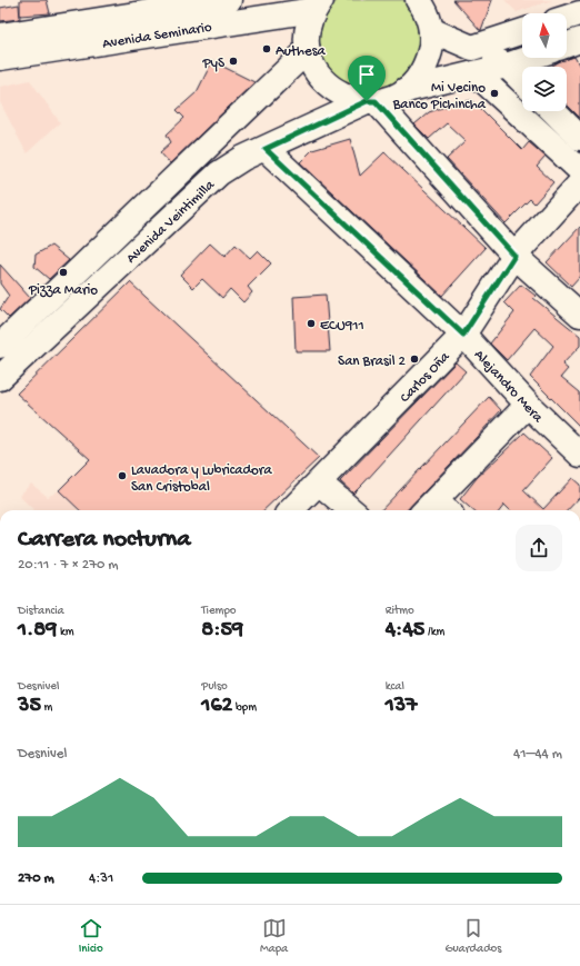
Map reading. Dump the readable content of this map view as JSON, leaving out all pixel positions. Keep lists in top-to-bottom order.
{
  "streets": {
    "street": [
      "Avenida Seminario",
      "Avenida Veintimilla",
      "Carlos Oña",
      "Alejandro Mera"
    ]
  },
  "crossings": [
    ["Avenida Veintimilla", "Alejandro Mera"],
    ["Carlos Oña", "Alejandro Mera"]
  ],
  "places": [
    "Authesa",
    "PyS",
    "Mi Vecino Banco Pichincha",
    "Pizza Mario",
    "ECU911",
    "San Brasil 2",
    "Lavadora y Lubricadora San Cristobal"
  ],
  "north": "top",
  "page": {
    "heading": ["Carrera nocturna", "20:11 · 7 × 270 m"],
    "stats": [
      ["Distancia", "1.89 km"],
      ["Tiempo", "8:59"],
      ["Ritmo", "4:45 /km"],
      ["Desnivel", "35 m"],
      ["Pulso", "162 bpm"],
      ["kcal", "137"]
    ],
    "chart": ["Desnivel", "41–44 m"],
    "list": [
      {
        "name": "270 m",
        "note": "4:31"
      }
    ],
    "tabs": ["Inicio", "Mapa", "Guardados"]
  }
}
